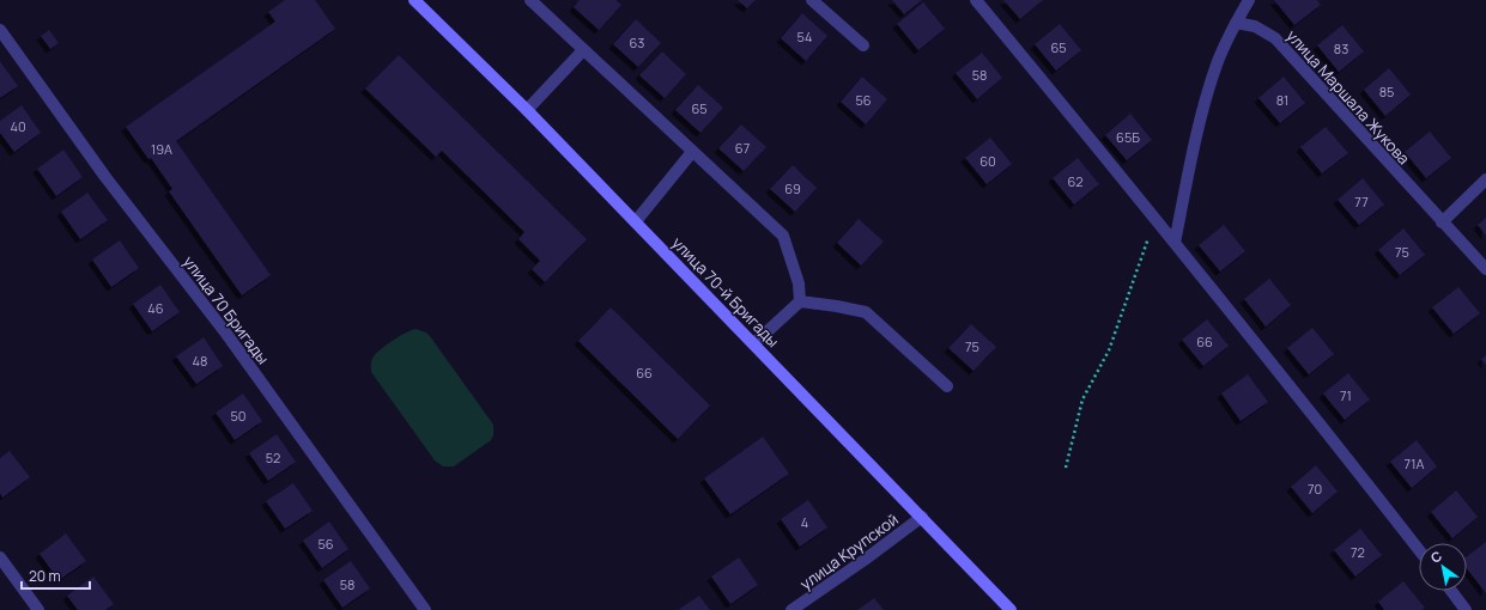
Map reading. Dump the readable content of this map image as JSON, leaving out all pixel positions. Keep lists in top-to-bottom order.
{
  "streets": {
    "main road": ["улица 70-й Бригады"],
    "street": ["улица Маршала Жукова", "улица 70 Бригады", "улица Крупской"]
  },
  "crossings": [
    ["улица 70-й Бригады", "улица Крупской"]
  ],
  "house_numbers": [
    "54",
    "63",
    "65",
    "83",
    "58",
    "85",
    "56",
    "81",
    "65",
    "40",
    "65Б",
    "67",
    "19А",
    "60",
    "62",
    "69",
    "77",
    "75",
    "46",
    "66",
    "75",
    "48",
    "66",
    "71",
    "50",
    "52",
    "71А",
    "70",
    "4",
    "56",
    "72",
    "58"
  ],
  "scale_bar": "20 m",
  "north": "top left"
}
